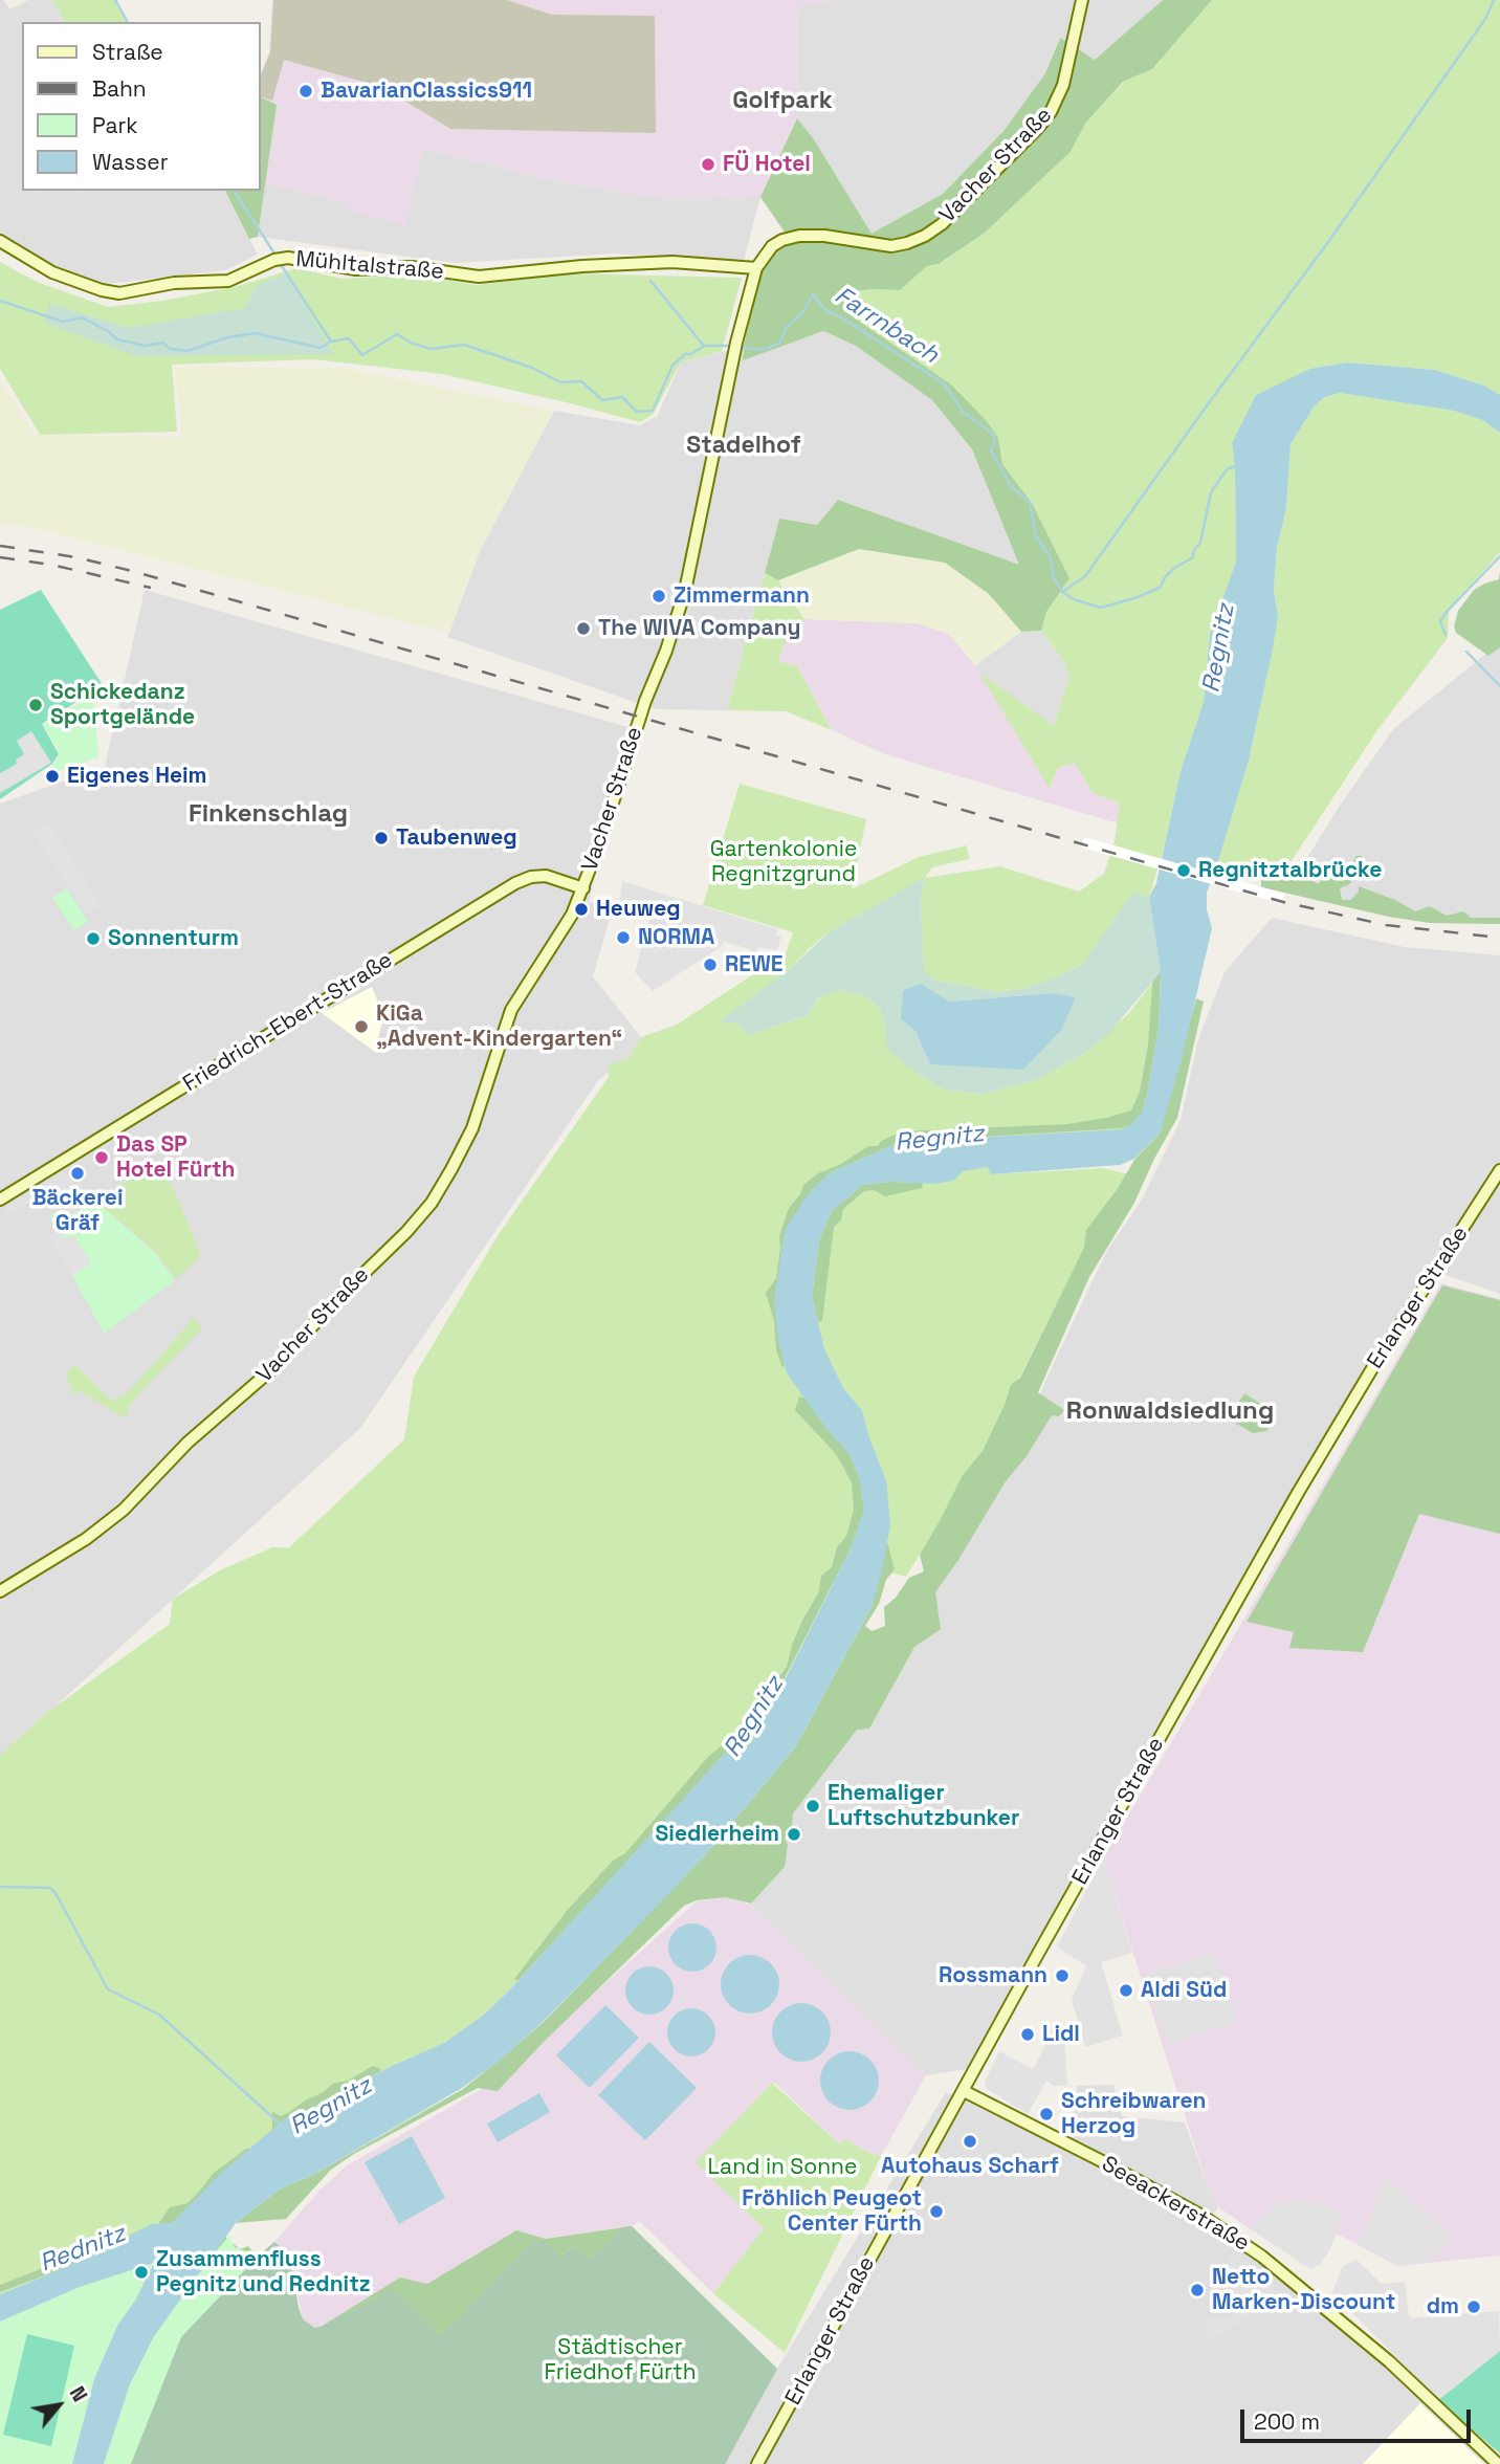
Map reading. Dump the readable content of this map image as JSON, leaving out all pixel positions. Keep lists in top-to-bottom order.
{
  "streets": {
    "street": [
      "Vacher Straße",
      "Mühltalstraße",
      "Friedrich-Ebert-Straße",
      "Erlanger Straße",
      "Seeackerstraße"
    ]
  },
  "crossings": [
    ["Vacher Straße", "Mühltalstraße"],
    ["Vacher Straße", "Friedrich-Ebert-Straße"],
    ["Erlanger Straße", "Seeackerstraße"]
  ],
  "districts": [
    "Golfpark",
    "Stadelhof",
    "Finkenschlag",
    "Ronwaldsiedlung"
  ],
  "water": ["Farrnbach", "Regnitz", "Rednitz"],
  "parks": ["Gartenkolonie Regnitzgrund", "Land in Sonne", "Städtischer Friedhof Fürth"],
  "places": [
    "BavarianClassics911",
    "FÜ Hotel",
    "Zimmermann",
    "The WIVA Company",
    "Schickedanz Sportgelände",
    "Eigenes Heim",
    "Taubenweg",
    "Regnitztalbrücke",
    "Heuweg",
    "NORMA",
    "Sonnenturm",
    "REWE",
    "KiGa „Advent-Kindergarten“",
    "Das SP Hotel Fürth",
    "Bäckerei Gräf",
    "Ehemaliger Luftschutzbunker",
    "Siedlerheim",
    "Rossmann",
    "Aldi Süd",
    "Lidl",
    "Schreibwaren Herzog",
    "Autohaus Scharf",
    "Fröhlich Peugeot Center Fürth",
    "Zusammenfluss Pegnitz und Rednitz",
    "Netto Marken-Discount",
    "dm"
  ],
  "legend": [
    "Straße",
    "Bahn",
    "Park",
    "Wasser"
  ],
  "scale_bar": "200 m",
  "north": "top right"
}
